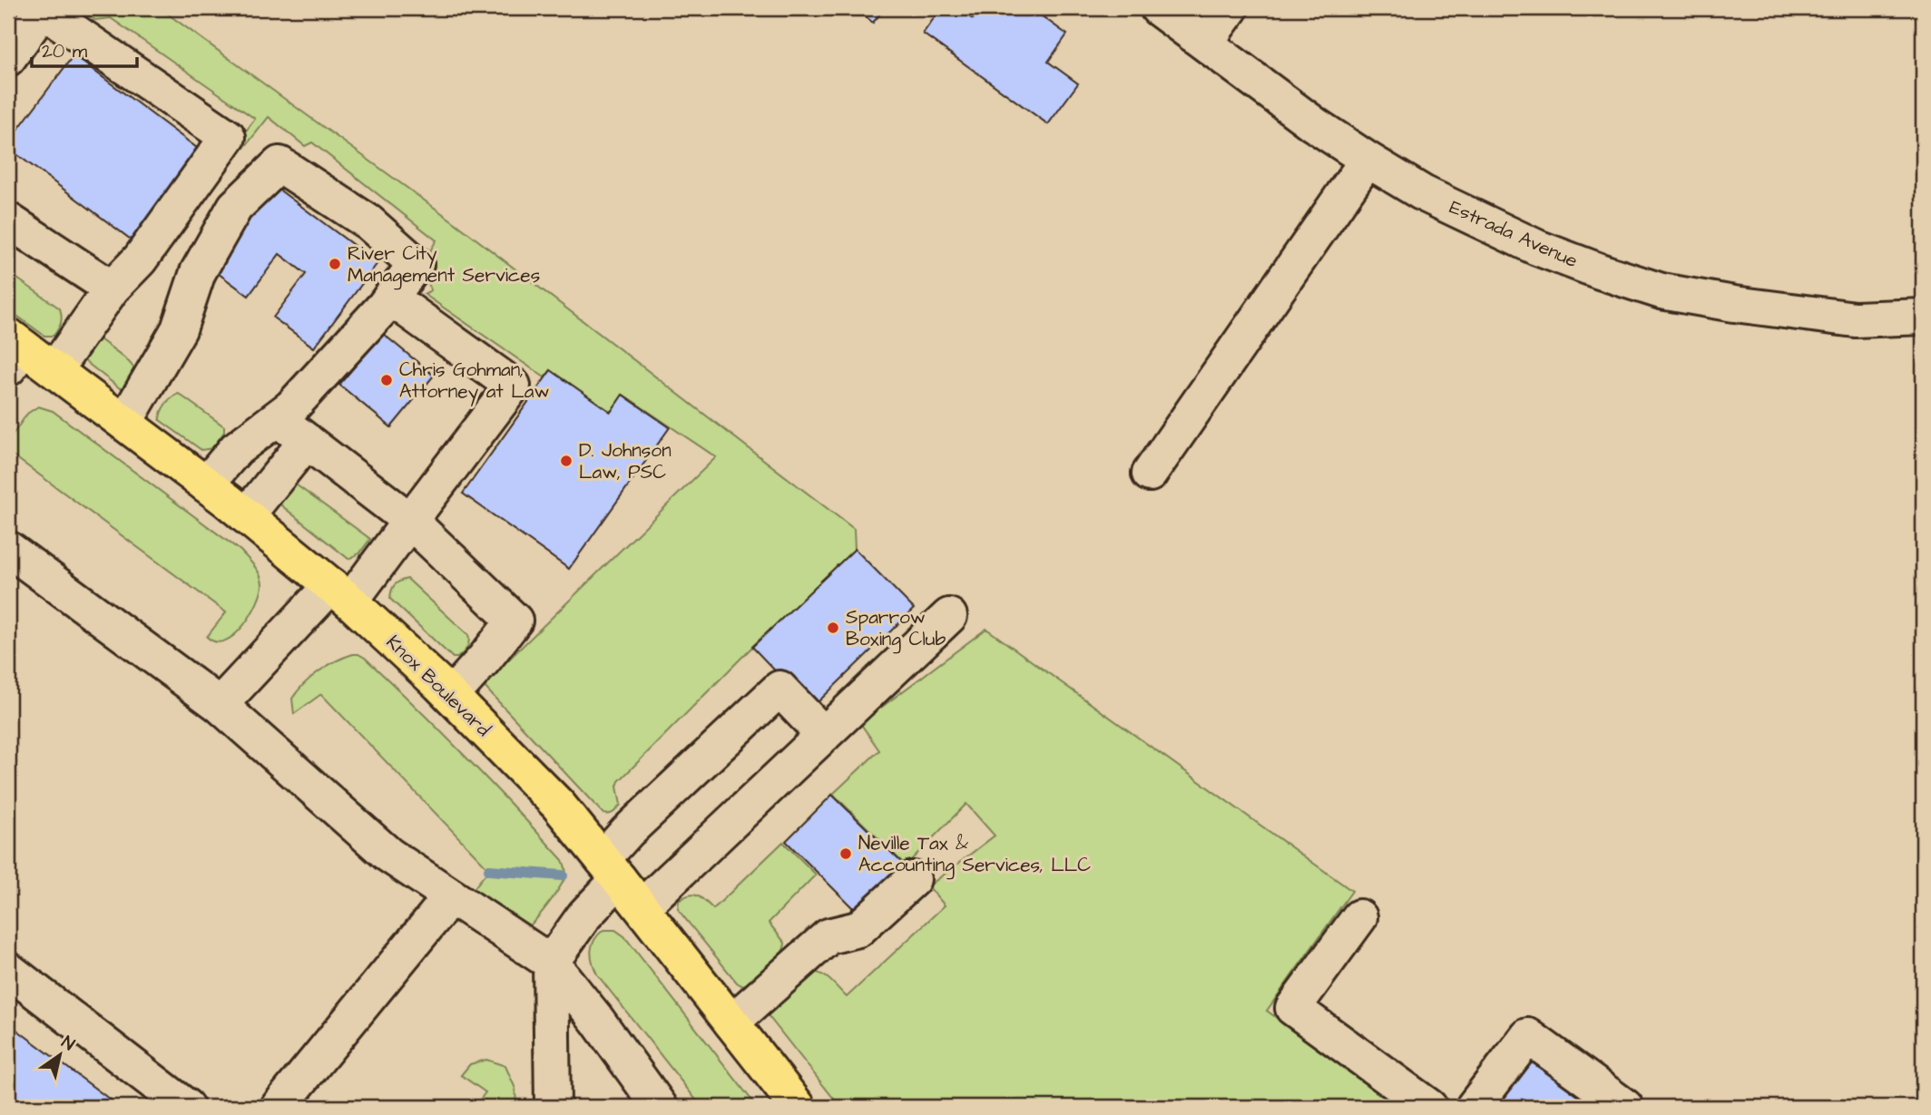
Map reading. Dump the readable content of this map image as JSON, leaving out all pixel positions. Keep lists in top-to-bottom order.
{
  "streets": {
    "main road": ["Knox Boulevard"],
    "street": ["Estrada Avenue"]
  },
  "places": [
    "River City Management Services",
    "Chris Gohman, Attorney at Law",
    "D. Johnson Law, PSC",
    "Sparrow Boxing Club",
    "Neville Tax & Accounting Services, LLC"
  ],
  "scale_bar": "20 m",
  "north": "top right"
}
